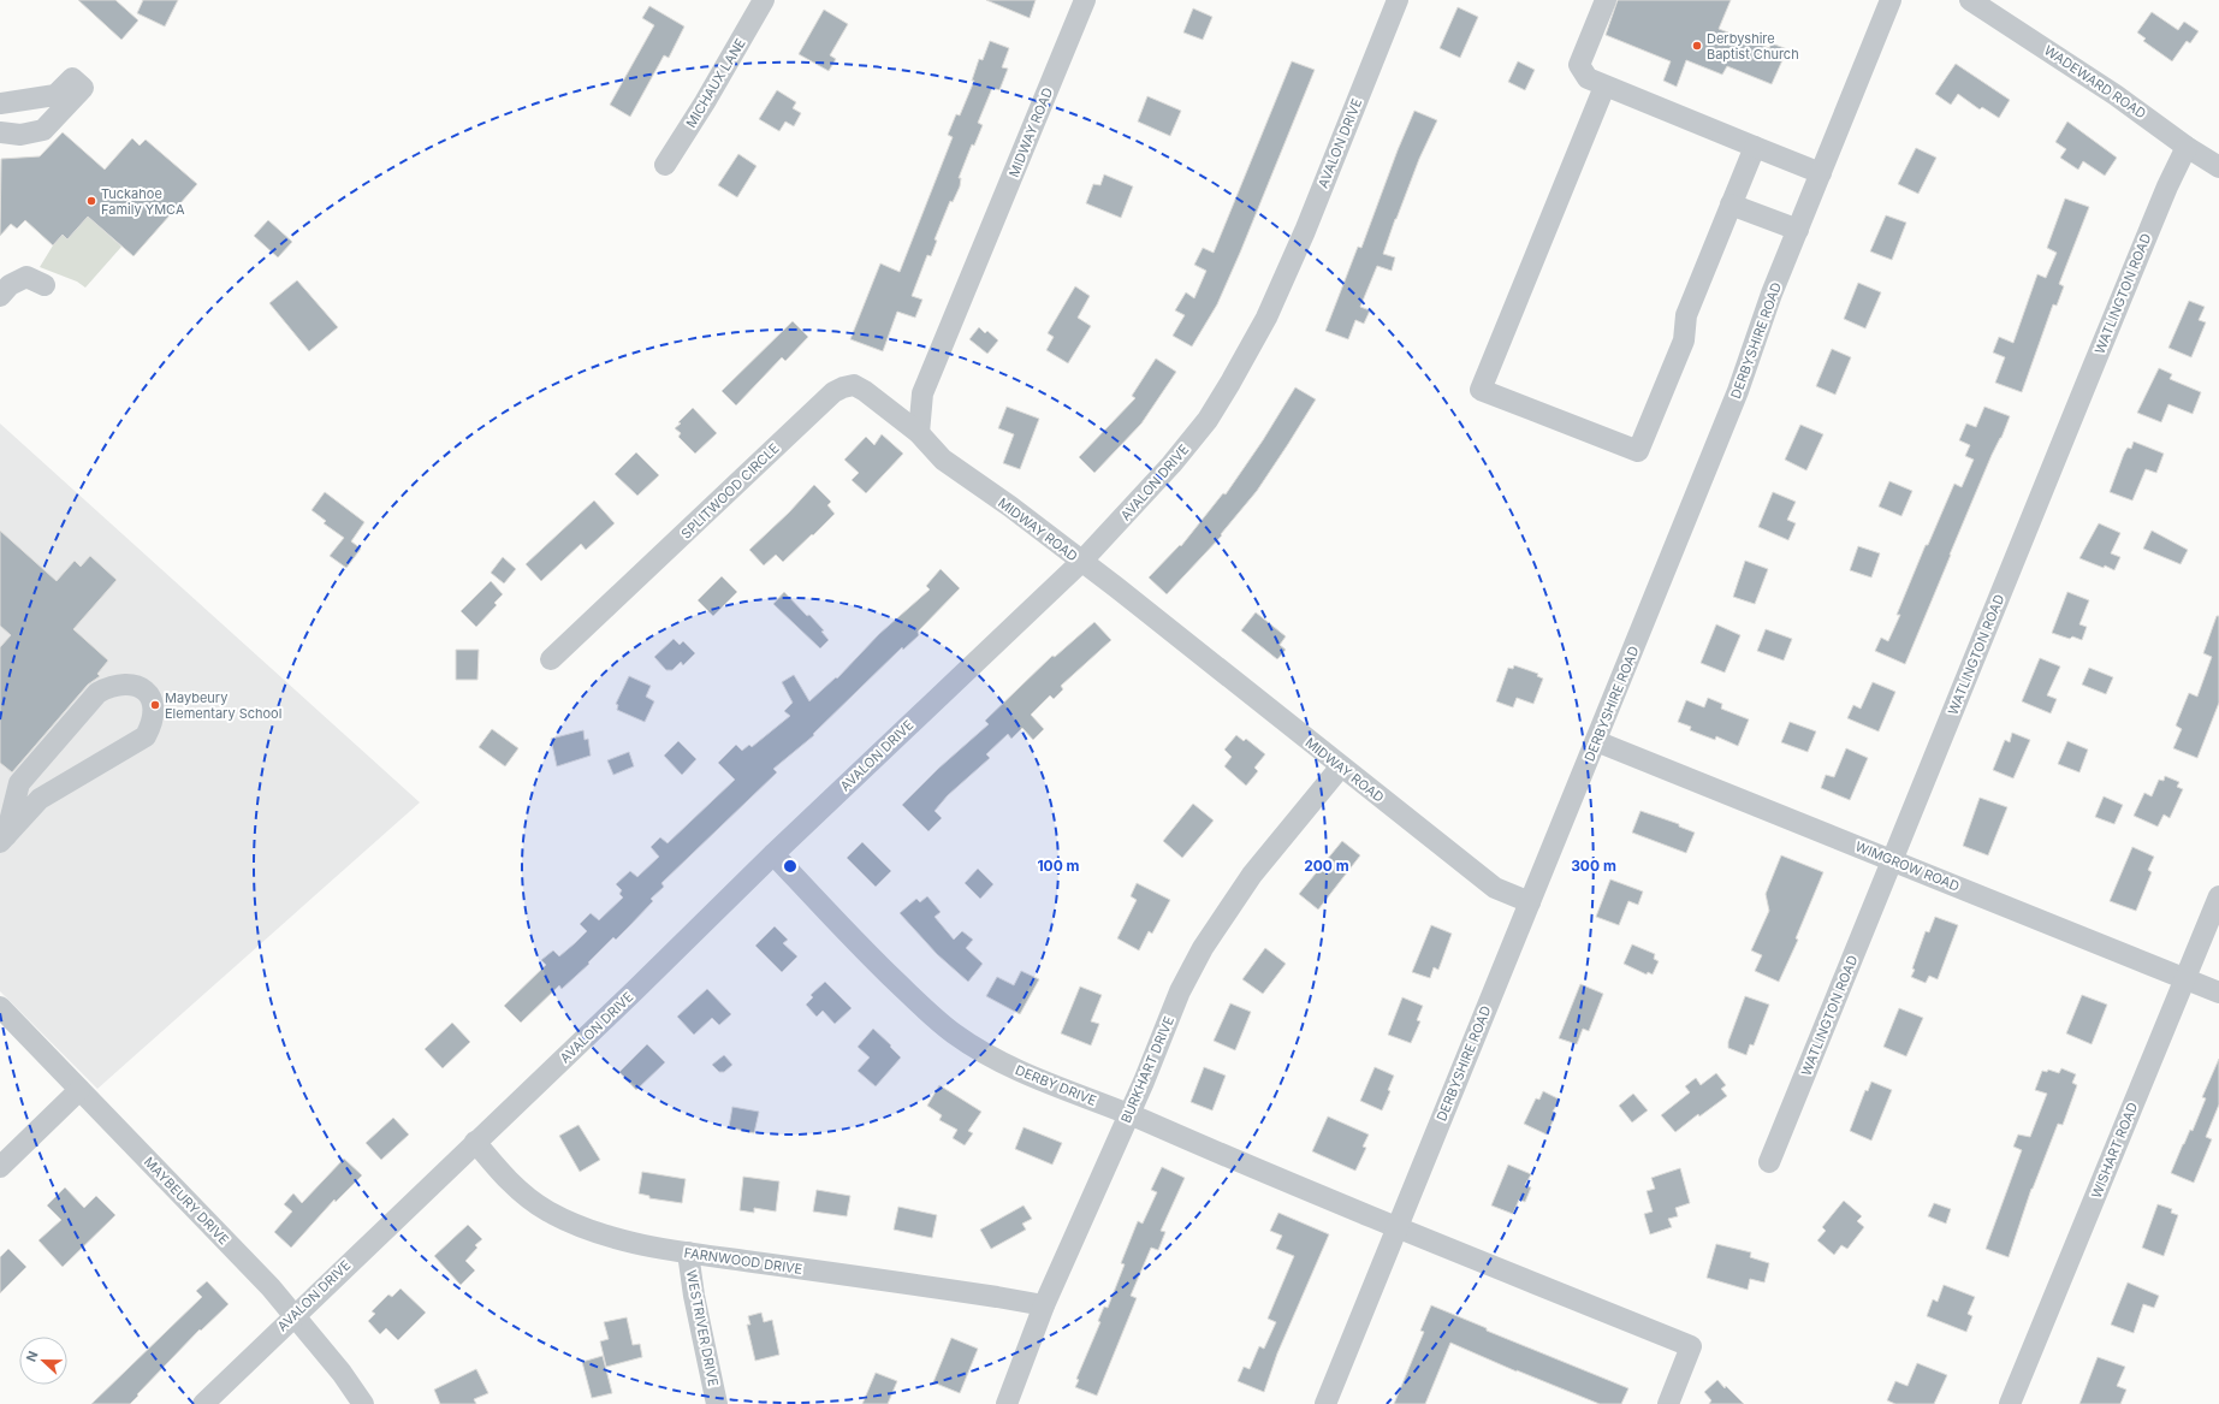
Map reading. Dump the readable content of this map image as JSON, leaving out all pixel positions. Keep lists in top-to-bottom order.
{
  "streets": {
    "street": [
      "WADEWARD ROAD",
      "MICHAUX LANE",
      "MIDWAY ROAD",
      "AVALON DRIVE",
      "WATLINGTON ROAD",
      "DERBYSHIRE ROAD",
      "SPLITWOOD CIRCLE",
      "WIMGROW ROAD",
      "BURKHART DRIVE",
      "DERBY DRIVE",
      "WISHART ROAD",
      "MAYBEURY DRIVE",
      "FARNWOOD DRIVE",
      "WESTRIVER DRIVE"
    ]
  },
  "crossings": [
    ["WADEWARD ROAD", "WATLINGTON ROAD"],
    ["MIDWAY ROAD", "AVALON DRIVE"],
    ["MIDWAY ROAD", "DERBYSHIRE ROAD"],
    ["MIDWAY ROAD", "SPLITWOOD CIRCLE"],
    ["MIDWAY ROAD", "BURKHART DRIVE"],
    ["AVALON DRIVE", "DERBY DRIVE"],
    ["AVALON DRIVE", "MAYBEURY DRIVE"],
    ["AVALON DRIVE", "FARNWOOD DRIVE"],
    ["WATLINGTON ROAD", "WIMGROW ROAD"],
    ["DERBYSHIRE ROAD", "WIMGROW ROAD"],
    ["DERBYSHIRE ROAD", "DERBY DRIVE"],
    ["WIMGROW ROAD", "WISHART ROAD"],
    ["BURKHART DRIVE", "DERBY DRIVE"],
    ["BURKHART DRIVE", "FARNWOOD DRIVE"],
    ["FARNWOOD DRIVE", "WESTRIVER DRIVE"]
  ],
  "places": ["Derbyshire Baptist Church", "Tuckahoe Family YMCA", "Maybeury Elementary School"],
  "north": "left",
  "rings": ["100 m", "200 m", "300 m"]
}
